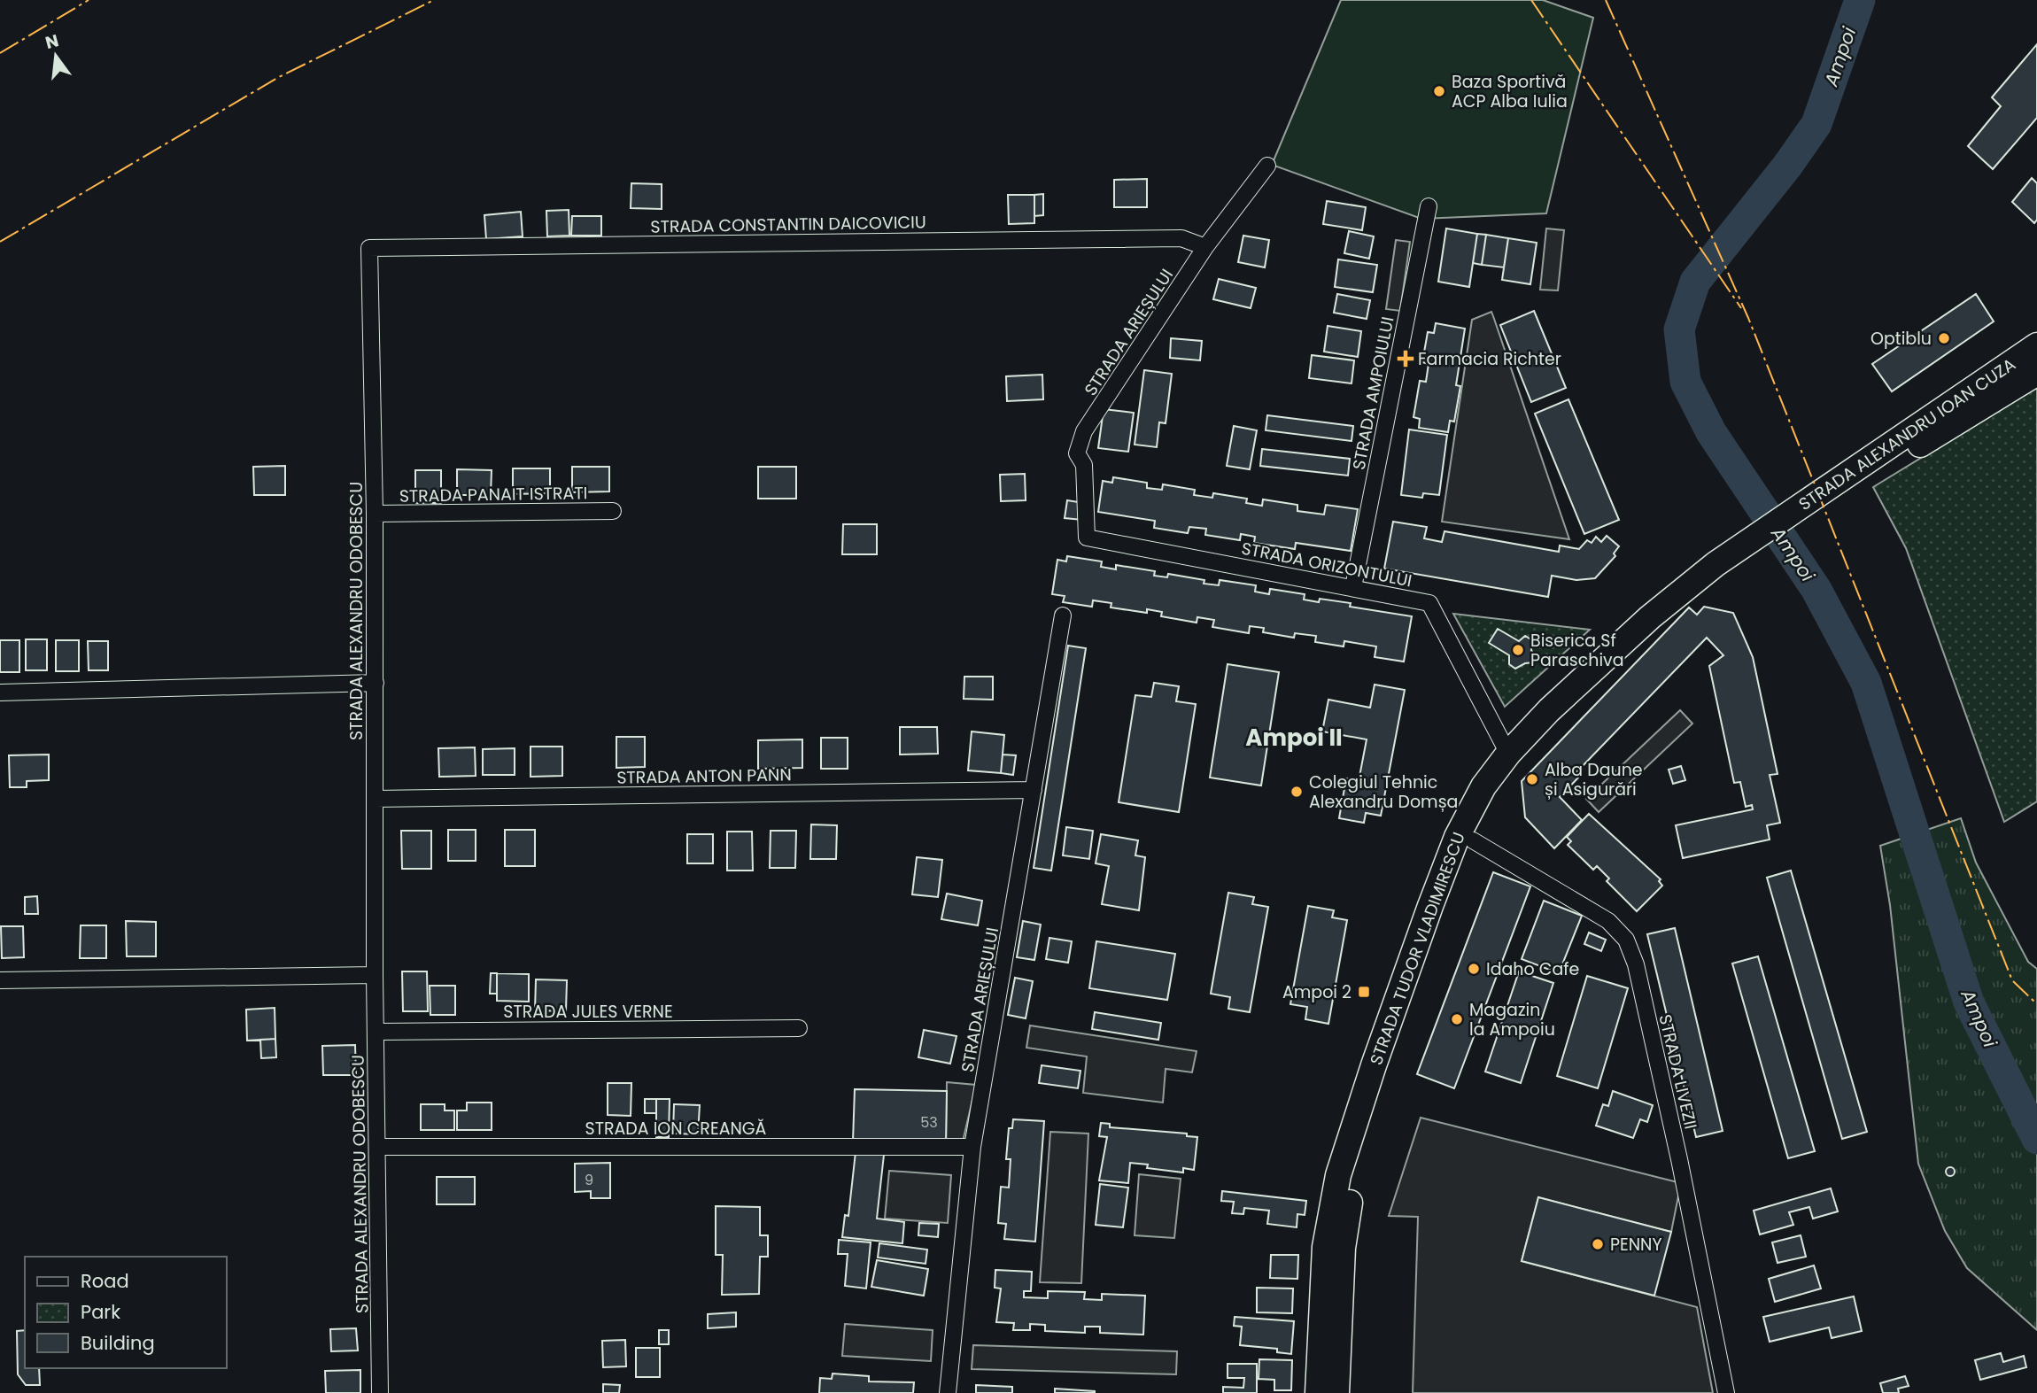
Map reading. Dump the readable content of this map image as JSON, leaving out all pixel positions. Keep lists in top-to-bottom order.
{
  "streets": {
    "main road": ["STRADA ALEXANDRU IOAN CUZA", "STRADA TUDOR VLADIMIRESCU"],
    "street": [
      "STRADA CONSTANTIN DAICOVICIU",
      "STRADA ARIEȘULUI",
      "STRADA AMPOIULUI",
      "STRADA PANAIT ISTRATI",
      "STRADA ORIZONTULUI",
      "STRADA ALEXANDRU ODOBESCU",
      "STRADA ANTON PANN",
      "STRADA JULES VERNE",
      "STRADA LIVEZII",
      "STRADA ION CREANGĂ"
    ]
  },
  "crossings": [
    ["STRADA CONSTANTIN DAICOVICIU", "STRADA ARIEȘULUI"],
    ["STRADA CONSTANTIN DAICOVICIU", "STRADA ALEXANDRU ODOBESCU"],
    ["STRADA ARIEȘULUI", "STRADA ORIZONTULUI"],
    ["STRADA ARIEȘULUI", "STRADA ANTON PANN"],
    ["STRADA ARIEȘULUI", "STRADA ION CREANGĂ"],
    ["STRADA AMPOIULUI", "STRADA ORIZONTULUI"],
    ["STRADA ALEXANDRU IOAN CUZA", "STRADA TUDOR VLADIMIRESCU"],
    ["STRADA PANAIT ISTRATI", "STRADA ALEXANDRU ODOBESCU"],
    ["STRADA ORIZONTULUI", "STRADA TUDOR VLADIMIRESCU"],
    ["STRADA ALEXANDRU ODOBESCU", "STRADA ANTON PANN"],
    ["STRADA ALEXANDRU ODOBESCU", "STRADA JULES VERNE"],
    ["STRADA ALEXANDRU ODOBESCU", "STRADA ION CREANGĂ"],
    ["STRADA TUDOR VLADIMIRESCU", "STRADA LIVEZII"]
  ],
  "districts": ["Ampoi II"],
  "water": ["Ampoi"],
  "places": {
    "other": [
      "Baza Sportivă ACP Alba Iulia",
      "Optiblu",
      "Biserica Sf Paraschiva",
      "Alba Daune și Asigurări",
      "Colegiul Tehnic Alexandru Domșa",
      "Idaho Cafe",
      "Magazin la Ampoiu",
      "PENNY"
    ],
    "health": ["Farmacia Richter"],
    "transit": ["Ampoi 2"]
  },
  "house_numbers": ["53", "9"],
  "legend": ["Road", "Park", "Building"],
  "north": "top"
}
